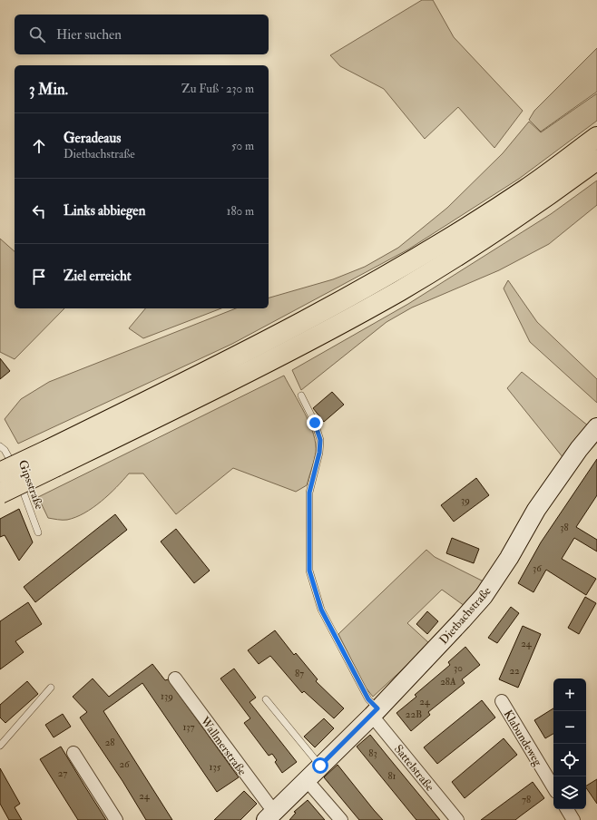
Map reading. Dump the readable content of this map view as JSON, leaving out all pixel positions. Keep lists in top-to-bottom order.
{
  "streets": {
    "main road": ["Dietbachstraße"],
    "street": ["Klabundeweg", "Wallmerstraße", "Sattelstraße"],
    "lane": ["Gipsstraße"]
  },
  "crossings": [
    ["Dietbachstraße", "Wallmerstraße"],
    ["Dietbachstraße", "Sattelstraße"]
  ],
  "house_numbers": [
    "39",
    "38",
    "36",
    "24",
    "30",
    "22",
    "87",
    "28A",
    "139",
    "24",
    "22B",
    "137",
    "28",
    "83",
    "26",
    "135",
    "27",
    "81",
    "24",
    "78"
  ],
  "page": {
    "search": "Hier suchen",
    "heading": ["3 Min.", "Zu Fuß · 230 m"],
    "list": [
      ["Geradeaus", "Dietbachstraße", "50 m"],
      ["Links abbiegen", "180 m"],
      "Ziel erreicht"
    ],
    "map_buttons": ["+", "−"]
  }
}
